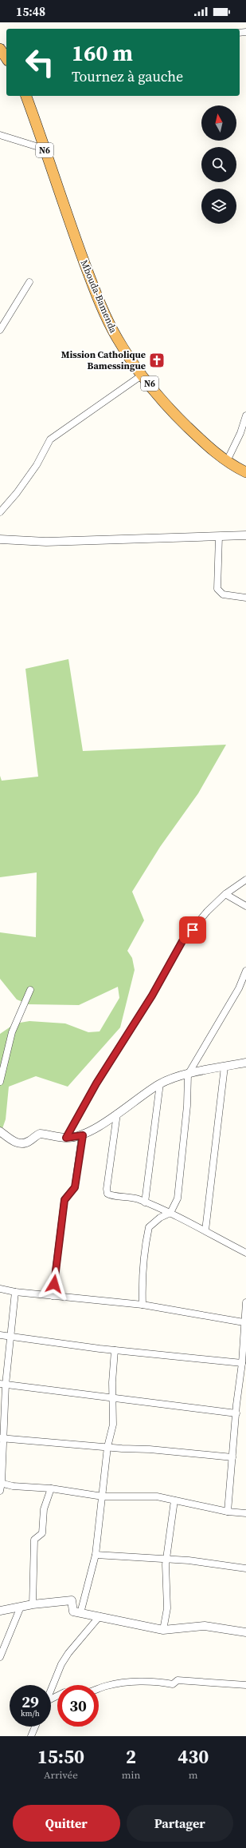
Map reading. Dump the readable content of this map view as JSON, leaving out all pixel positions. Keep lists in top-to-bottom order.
{
  "streets": {
    "highway": ["N6", "Mbouda-Bamenda"]
  },
  "places": {
    "church": ["Mission Catholique Bamessingue"]
  },
  "north": "top",
  "page": {
    "status": "15:48",
    "turn": ["160 m", "Tournez à gauche"],
    "speed": "29 km/h",
    "limit": "30",
    "eta": [
      "15:50",
      "Arrivée",
      "2",
      "min",
      "430",
      "m"
    ],
    "buttons": ["Quitter", "Partager"]
  }
}
